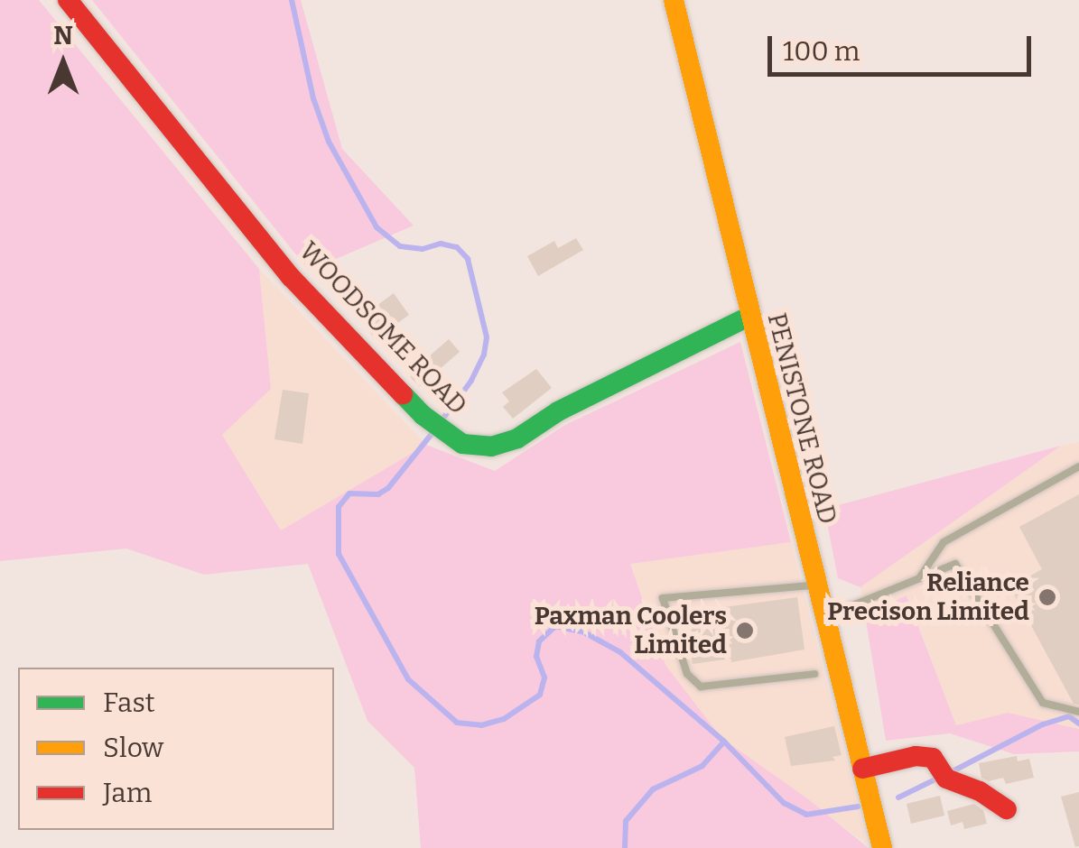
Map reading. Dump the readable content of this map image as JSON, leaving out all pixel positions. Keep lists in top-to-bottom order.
{
  "streets": {
    "main road": ["WOODSOME ROAD", "PENISTONE ROAD"]
  },
  "crossings": [
    ["WOODSOME ROAD", "PENISTONE ROAD"]
  ],
  "places": ["Reliance Precison Limited", "Paxman Coolers Limited"],
  "legend": ["Fast", "Slow", "Jam"],
  "scale_bar": "100 m",
  "north": "top"
}
